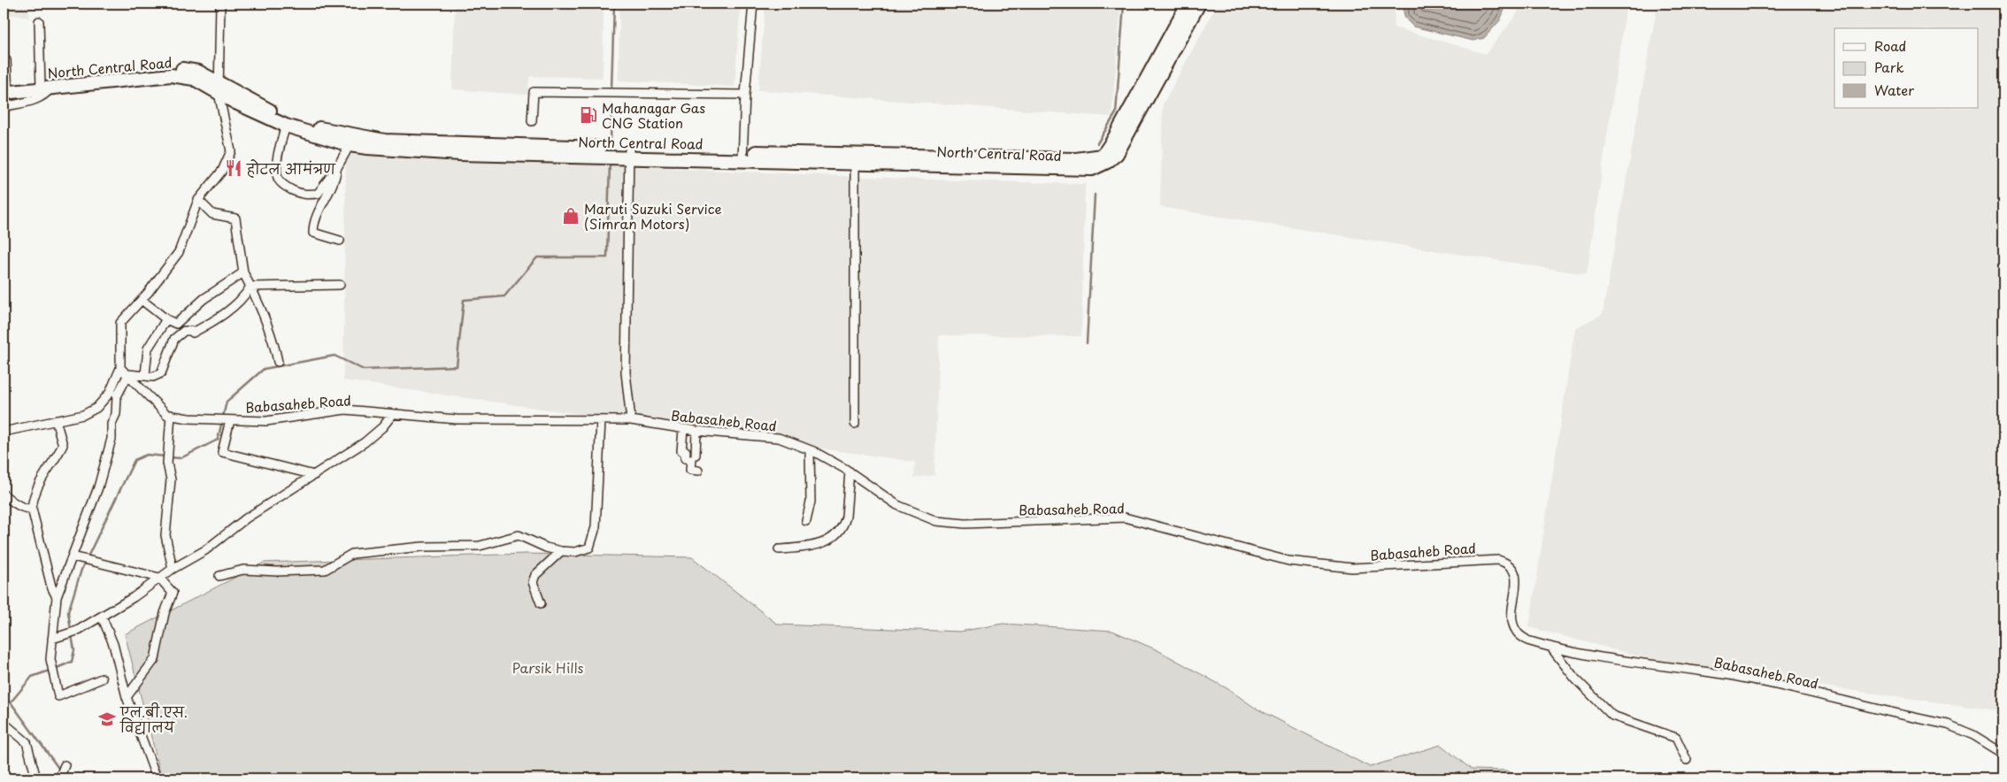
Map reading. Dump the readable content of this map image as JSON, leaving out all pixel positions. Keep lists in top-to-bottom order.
{
  "streets": {
    "main road": ["North Central Road"],
    "street": ["Babasaheb Road"]
  },
  "parks": ["Parsik Hills"],
  "places": {
    "fuel station": ["Mahanagar Gas CNG Station"],
    "restaurant": ["होटल आमंत्रण"],
    "shop": ["Maruti Suzuki Service (Simran Motors)"],
    "school or university": ["एल.बी.एस. विद्यालय"]
  },
  "legend": ["Road", "Park", "Water"]
}
